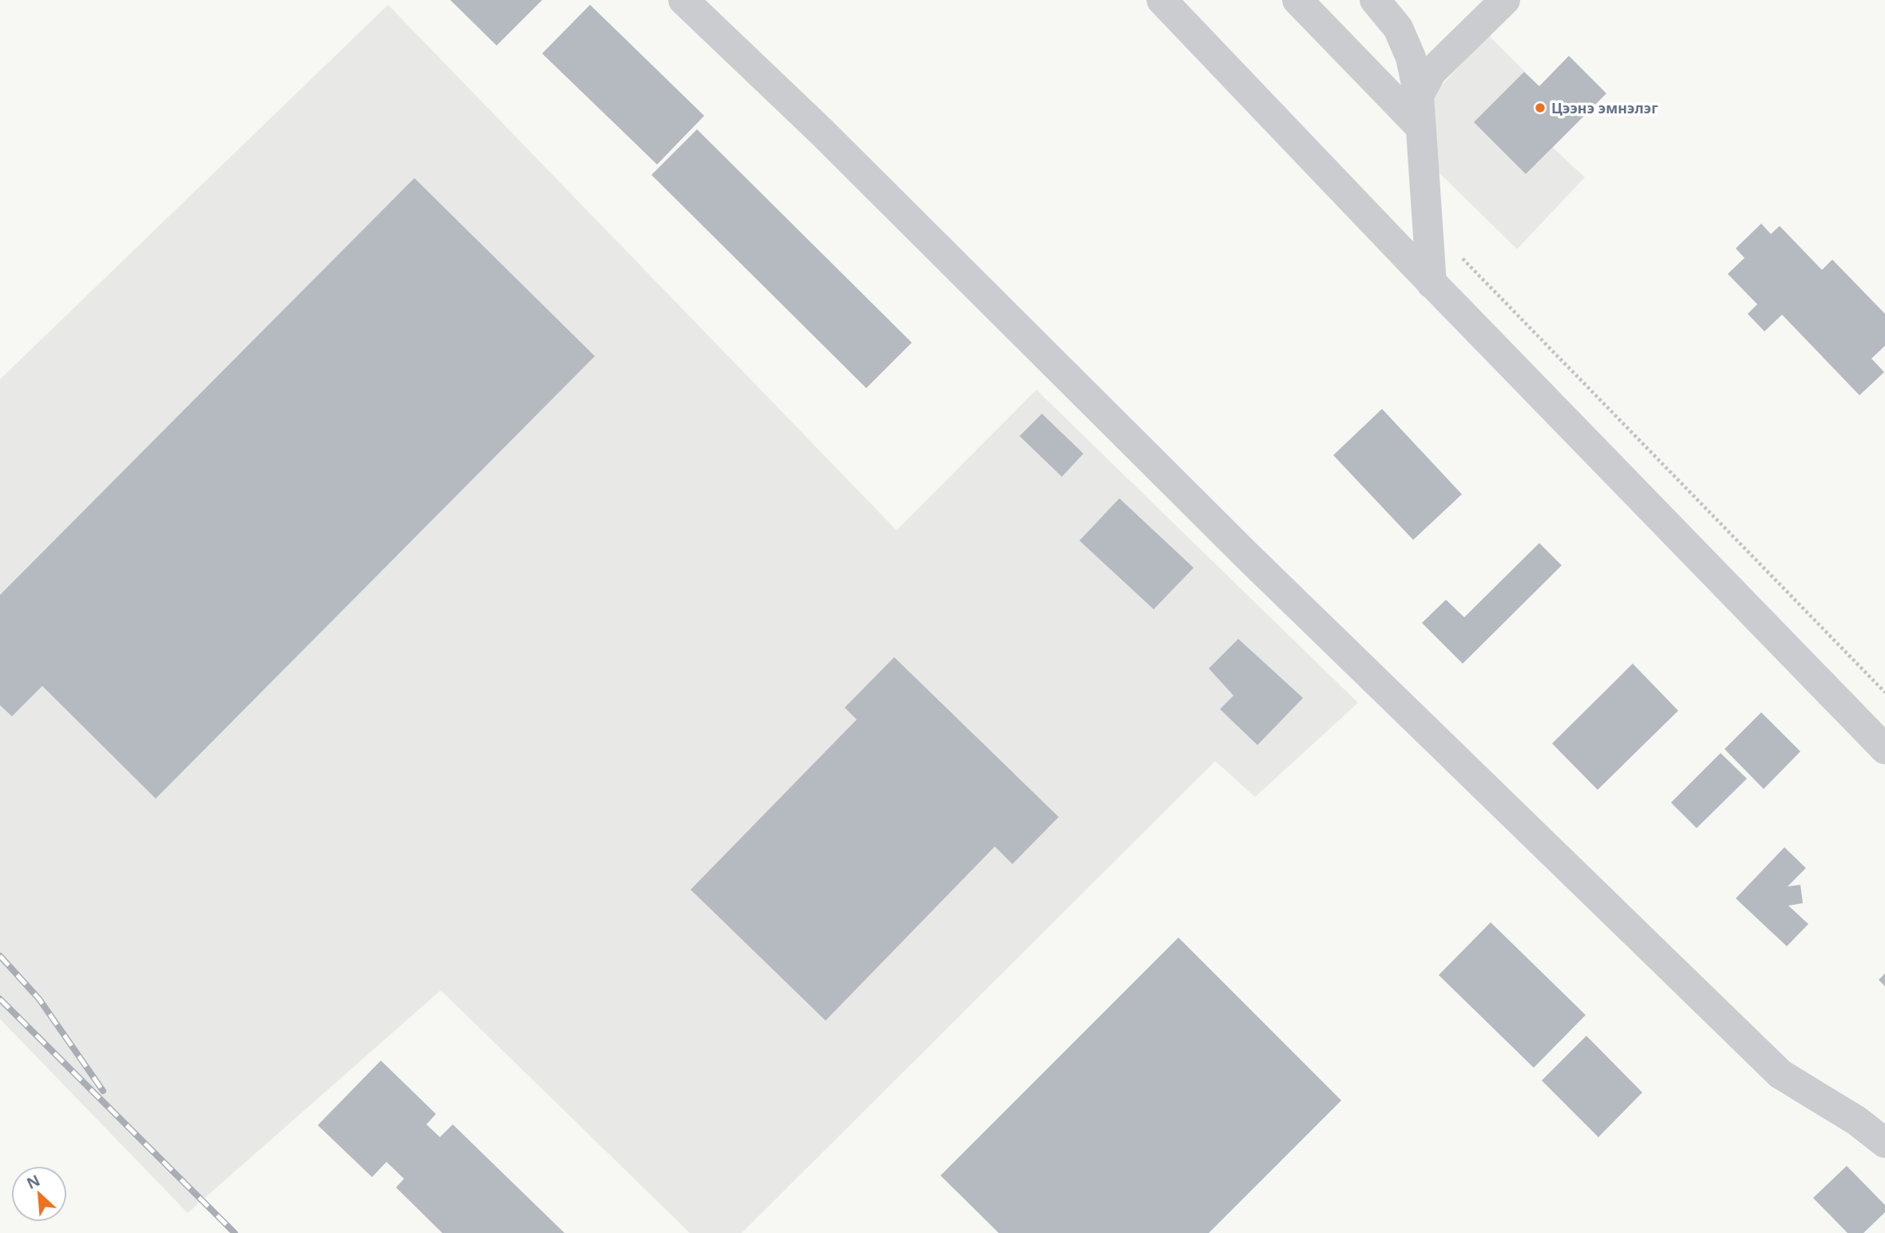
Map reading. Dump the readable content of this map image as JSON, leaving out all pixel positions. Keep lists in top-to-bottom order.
{
  "places": ["Цээнэ эмнэлэг"],
  "north": "top left"
}
